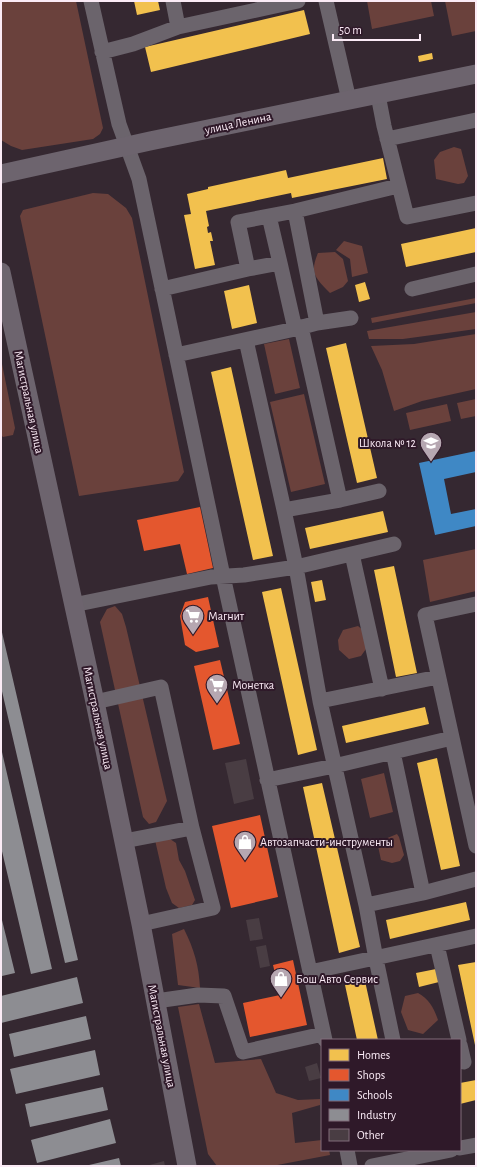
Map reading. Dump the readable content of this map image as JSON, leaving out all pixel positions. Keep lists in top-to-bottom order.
{
  "streets": {
    "main road": ["улица Ленина", "Магистральная улица"]
  },
  "places": {
    "school or university": ["Школа № 12"],
    "supermarket": ["Магнит", "Монетка"],
    "shop": ["Автозапчасти-инструменты", "Бош Авто Сервис"]
  },
  "legend": [
    "Homes",
    "Shops",
    "Schools",
    "Industry",
    "Other"
  ],
  "scale_bar": "50 m"
}
